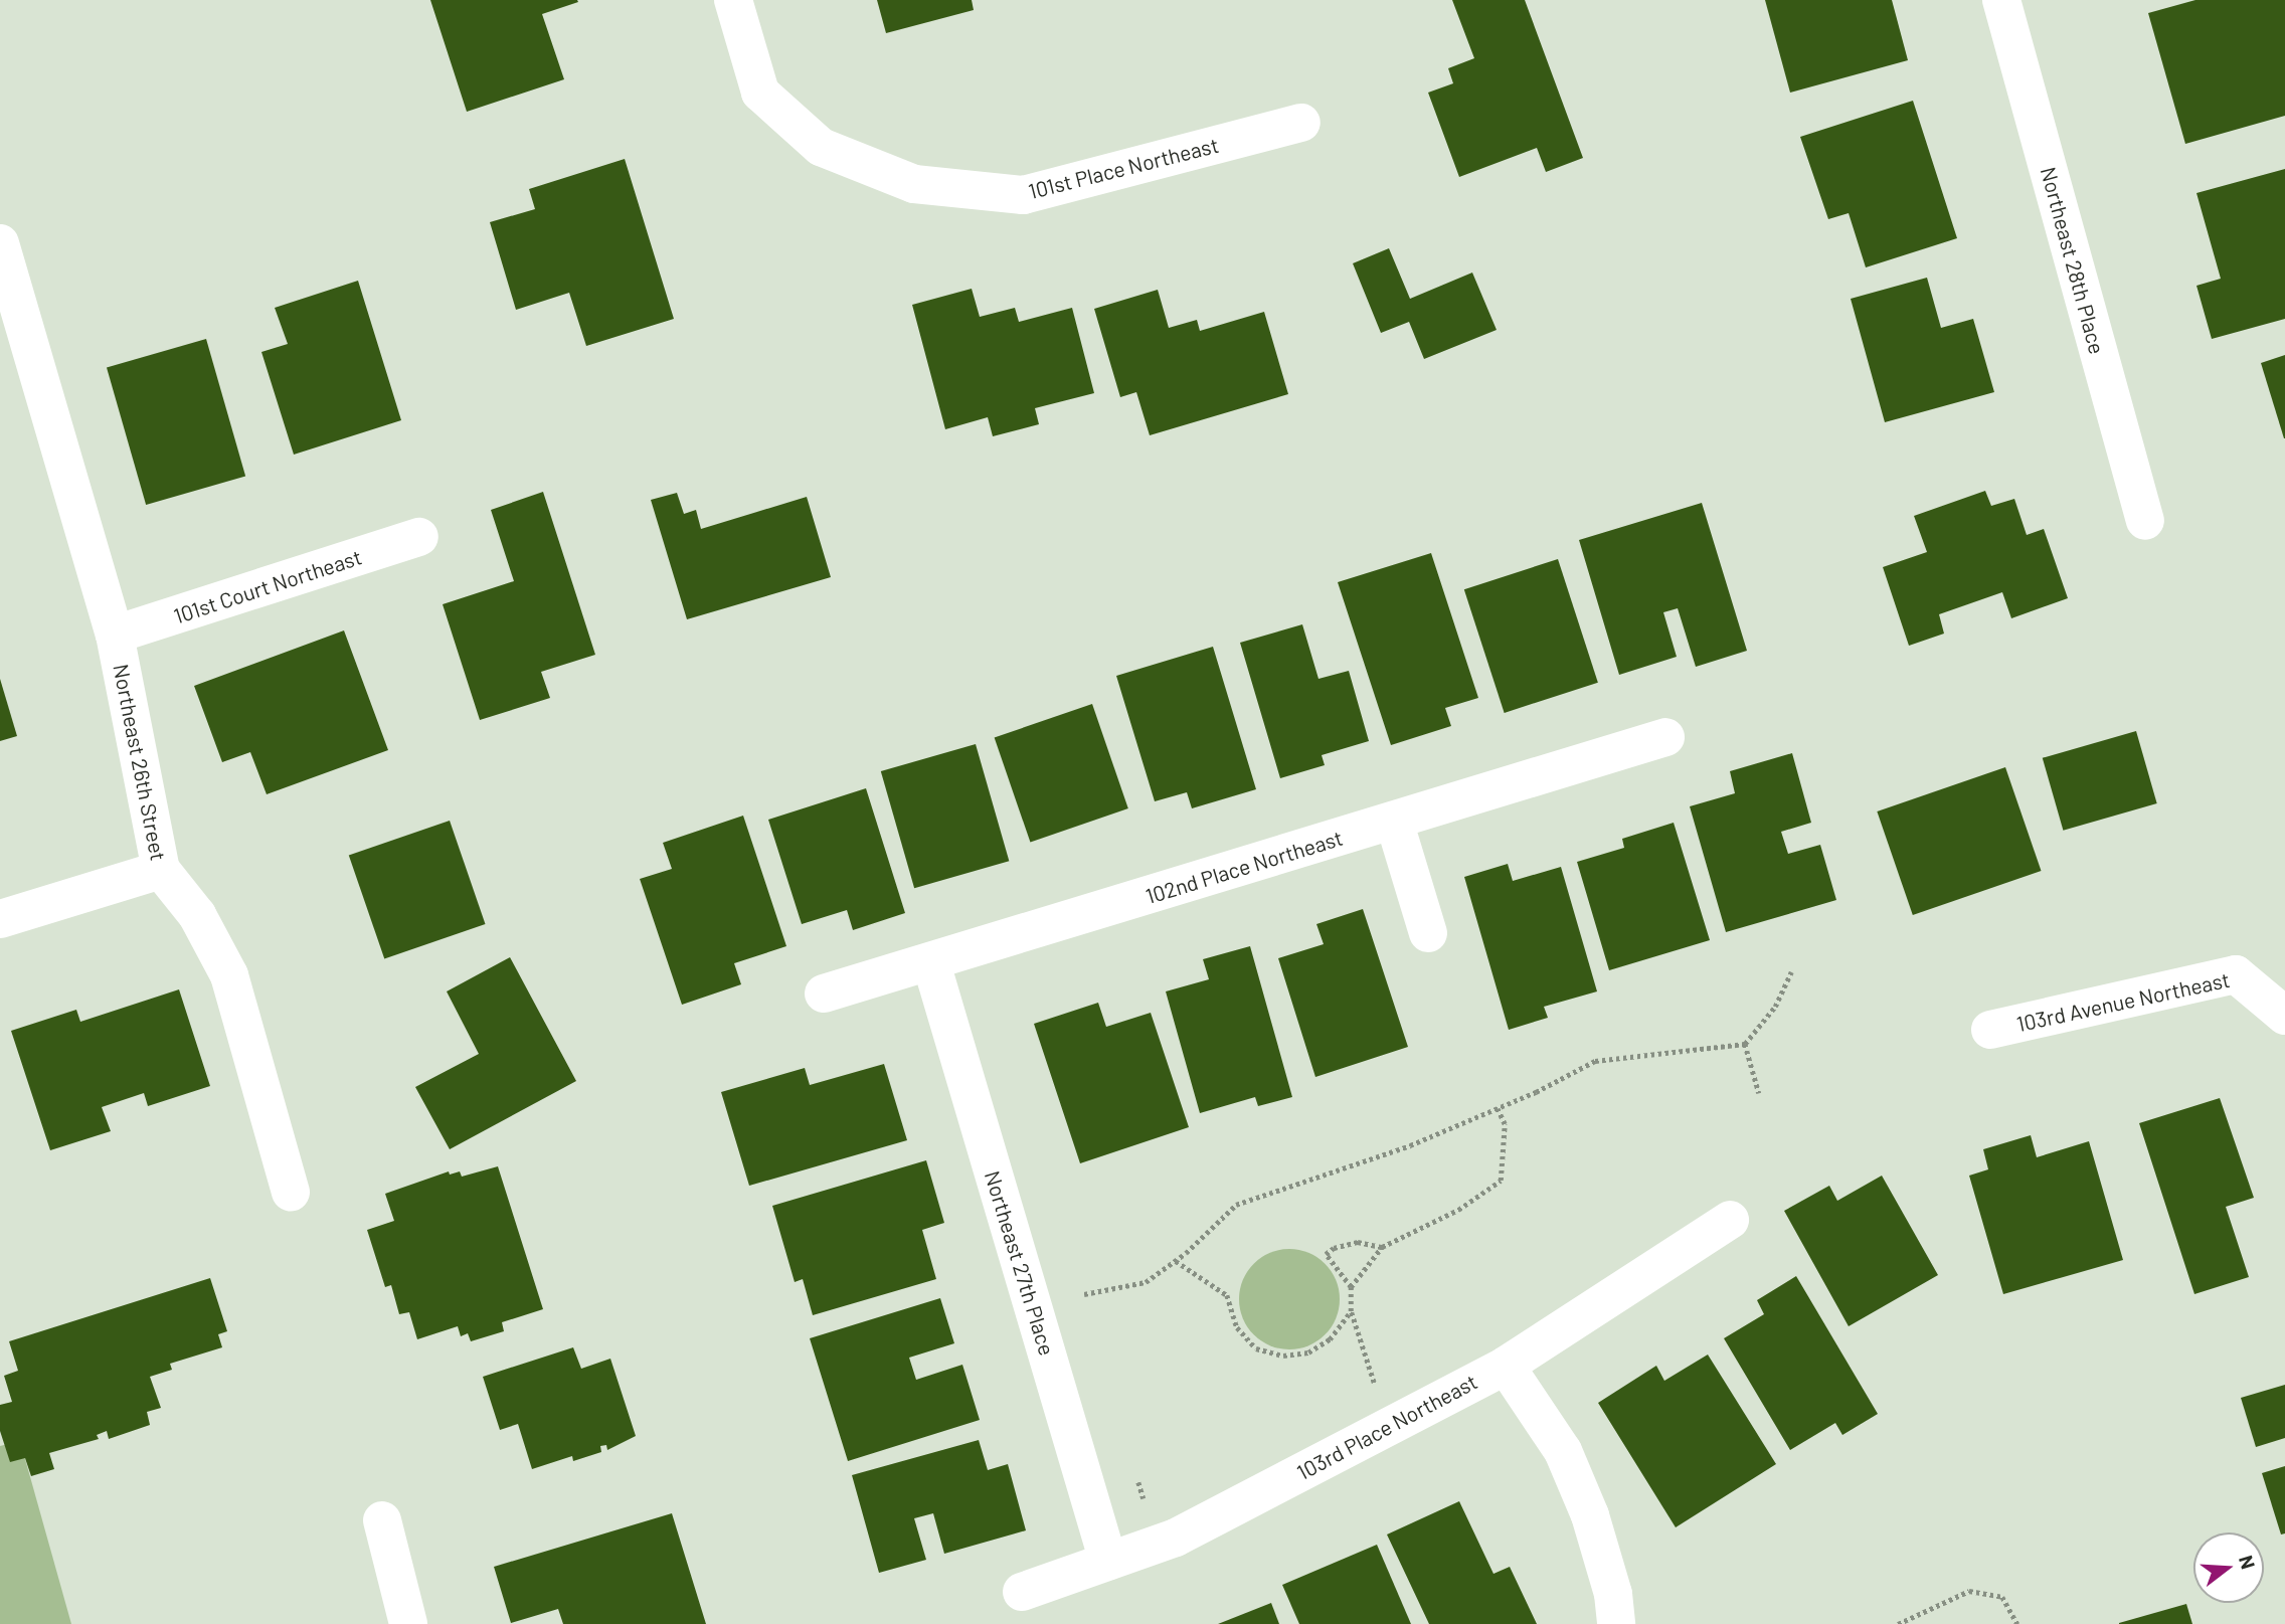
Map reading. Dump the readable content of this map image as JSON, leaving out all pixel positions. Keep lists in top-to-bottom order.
{
  "streets": {
    "street": [
      "101st Place Northeast",
      "Northeast 28th Place",
      "101st Court Northeast",
      "Northeast 26th Street",
      "102nd Place Northeast",
      "103rd Avenue Northeast",
      "Northeast 27th Place",
      "103rd Place Northeast"
    ]
  },
  "crossings": [
    ["101st Court Northeast", "Northeast 26th Street"],
    ["102nd Place Northeast", "Northeast 27th Place"],
    ["Northeast 27th Place", "103rd Place Northeast"]
  ],
  "north": "right"
}
